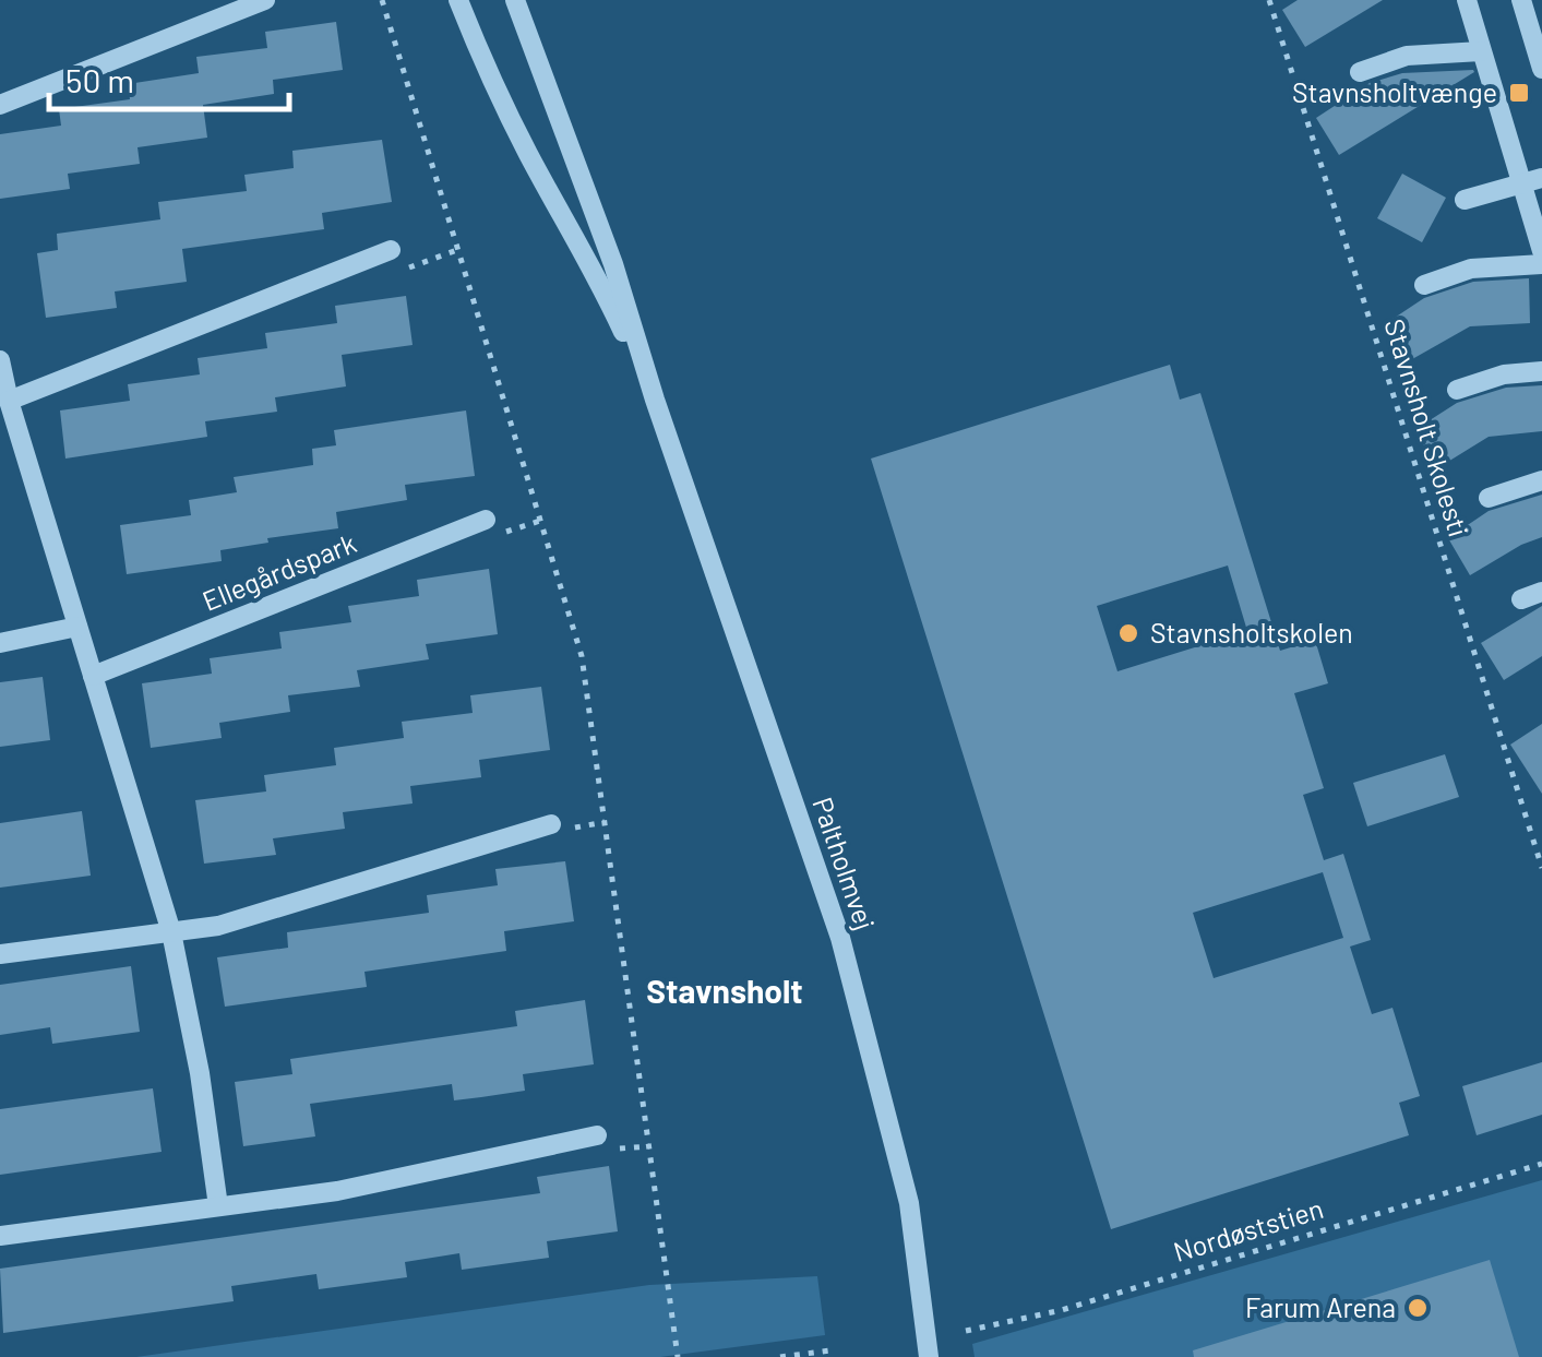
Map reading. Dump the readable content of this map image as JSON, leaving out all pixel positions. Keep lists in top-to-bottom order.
{
  "streets": {
    "street": ["Ellegårdspark", "Paltholmvej"],
    "path": ["Stavnsholt Skolesti", "Nordøststien"]
  },
  "districts": ["Stavnsholt"],
  "places": {
    "transit": ["Stavnsholtvænge"],
    "other": ["Stavnsholtskolen", "Farum Arena"]
  },
  "scale_bar": "50 m"
}
